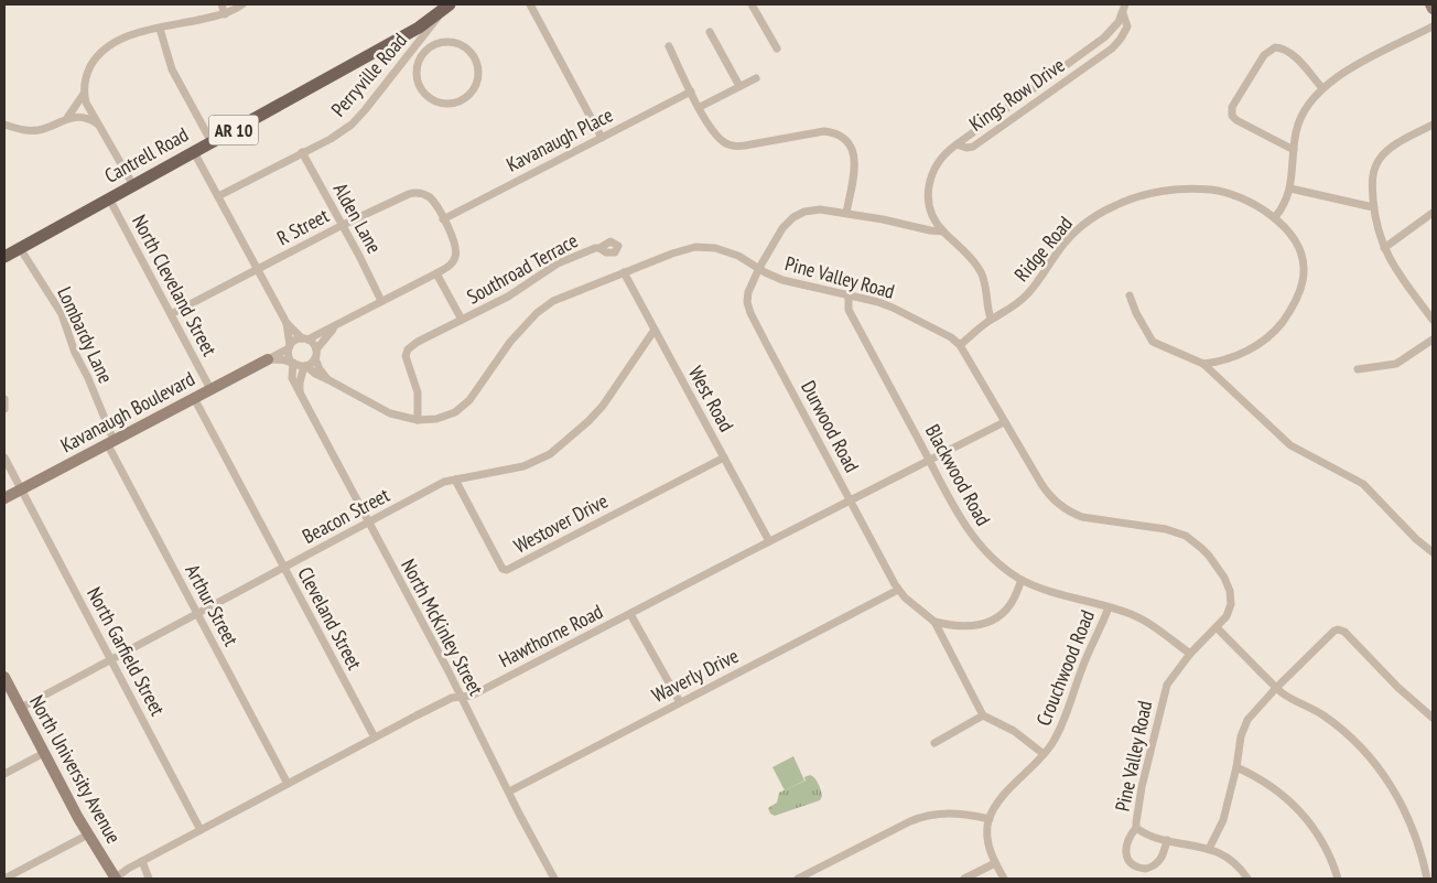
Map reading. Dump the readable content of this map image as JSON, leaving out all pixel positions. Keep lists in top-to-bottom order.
{
  "streets": {
    "main road": ["AR 10", "Cantrell Road"],
    "street": [
      "Perryville Road",
      "Kings Row Drive",
      "Kavanaugh Place",
      "Alden Lane",
      "R Street",
      "Ridge Road",
      "Southroad Terrace",
      "Pine Valley Road",
      "North Cleveland Street",
      "Lombardy Lane",
      "West Road",
      "Kavanaugh Boulevard",
      "Durwood Road",
      "Blackwood Road",
      "Beacon Street",
      "Westover Drive",
      "Arthur Street",
      "Cleveland Street",
      "North McKinley Street",
      "Hawthorne Road",
      "North Garfield Street",
      "Crouchwood Road",
      "Waverly Drive",
      "North University Avenue"
    ]
  },
  "crossings": [
    ["Perryville Road", "Cantrell Road"],
    ["Perryville Road", "Alden Lane"],
    ["Kings Row Drive", "Ridge Road"],
    ["Kings Row Drive", "Durwood Road"],
    ["Kavanaugh Place", "R Street"],
    ["Cantrell Road", "North Cleveland Street"],
    ["Cantrell Road", "Lombardy Lane"],
    ["Alden Lane", "R Street"],
    ["R Street", "North Cleveland Street"],
    ["Ridge Road", "Pine Valley Road"],
    ["Southroad Terrace", "Pine Valley Road"],
    ["Pine Valley Road", "West Road"],
    ["Pine Valley Road", "Durwood Road"],
    ["Pine Valley Road", "Blackwood Road"],
    ["Pine Valley Road", "North McKinley Street"],
    ["Pine Valley Road", "Hawthorne Road"],
    ["North Cleveland Street", "Kavanaugh Boulevard"],
    ["Lombardy Lane", "Kavanaugh Boulevard"],
    ["Lombardy Lane", "Arthur Street"],
    ["West Road", "Beacon Street"],
    ["West Road", "Westover Drive"],
    ["West Road", "Hawthorne Road"],
    ["Kavanaugh Boulevard", "Arthur Street"],
    ["Kavanaugh Boulevard", "Cleveland Street"],
    ["Kavanaugh Boulevard", "North Garfield Street"],
    ["Durwood Road", "Hawthorne Road"],
    ["Durwood Road", "Waverly Drive"],
    ["Blackwood Road", "Hawthorne Road"],
    ["Blackwood Road", "Crouchwood Road"],
    ["Beacon Street", "Westover Drive"],
    ["Beacon Street", "Arthur Street"],
    ["Beacon Street", "Cleveland Street"],
    ["Beacon Street", "North McKinley Street"],
    ["Beacon Street", "North Garfield Street"],
    ["Beacon Street", "North University Avenue"],
    ["Arthur Street", "Hawthorne Road"],
    ["Cleveland Street", "Hawthorne Road"],
    ["North McKinley Street", "Hawthorne Road"],
    ["North McKinley Street", "Waverly Drive"],
    ["Hawthorne Road", "North Garfield Street"],
    ["Hawthorne Road", "North University Avenue"]
  ]
}
